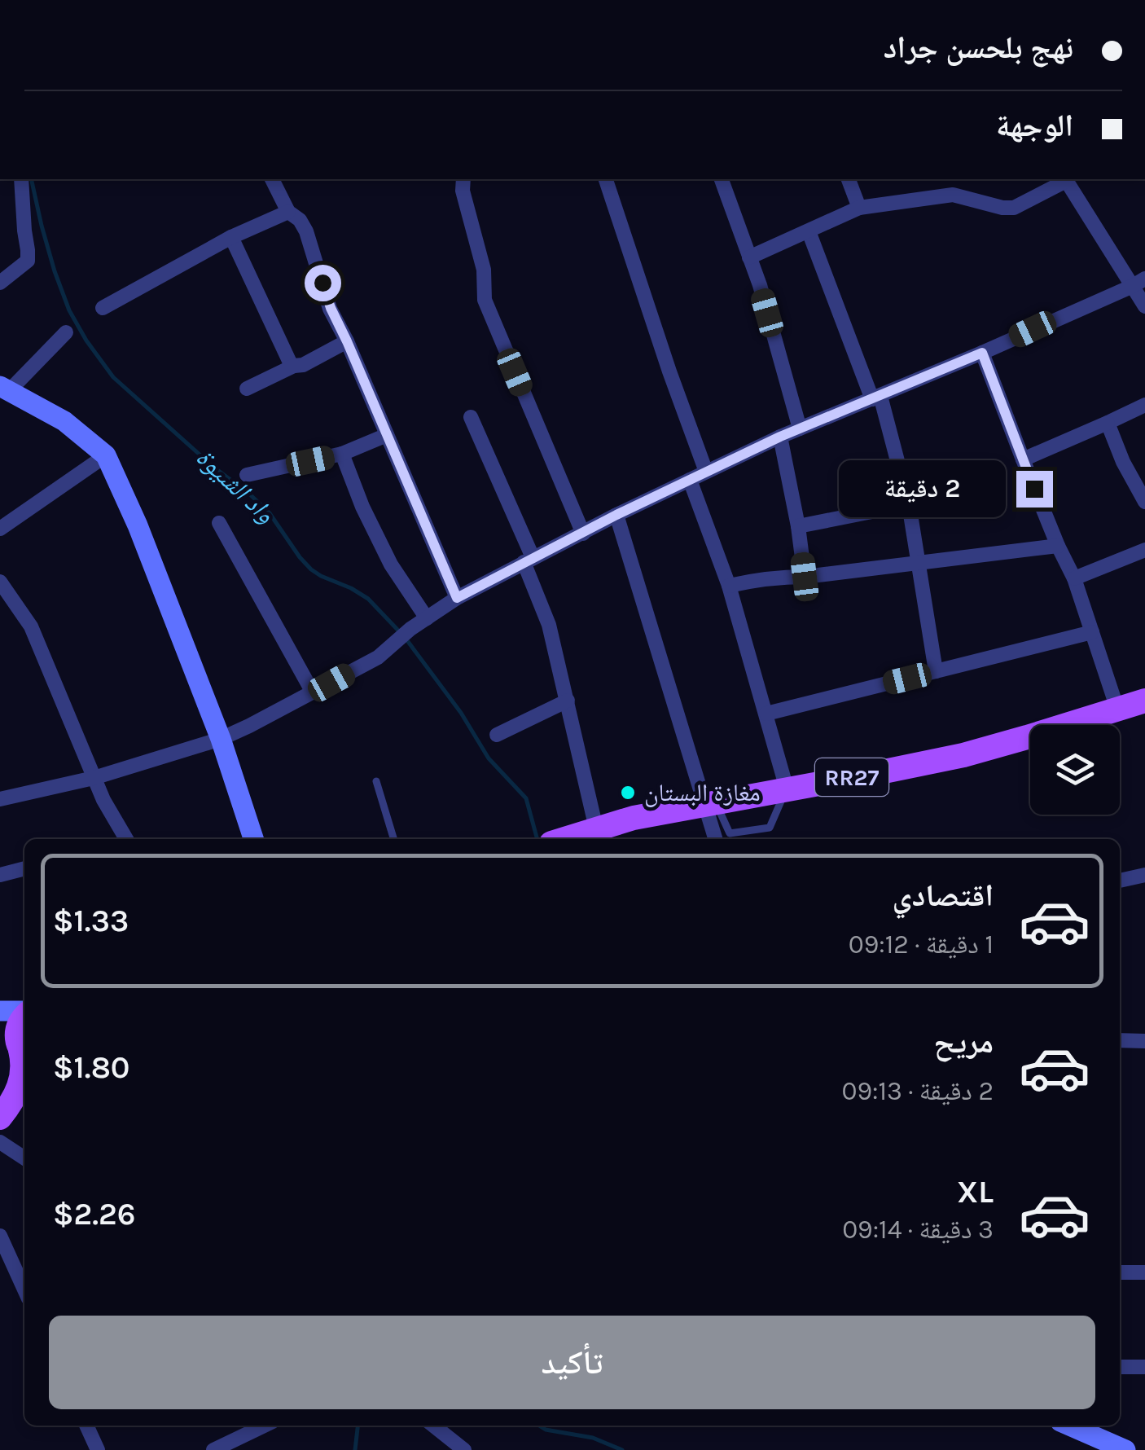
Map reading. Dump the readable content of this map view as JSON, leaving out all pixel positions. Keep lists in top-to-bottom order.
{
  "streets": {
    "main road": ["RR27"]
  },
  "water": ["واد الشيوة"],
  "places": ["مغازة البستان"],
  "page": {
    "banner": ["نهج بلحسن جراد", "الوجهة"],
    "bubble": "2 دقيقة",
    "list": [
      {
        "name": "اقتصادي",
        "note": "1 دقيقة · 09:12",
        "value": "$1.33"
      },
      {
        "name": "مريح",
        "note": "2 دقيقة · 09:13",
        "value": "$1.80"
      },
      {
        "name": "XL",
        "note": "3 دقيقة · 09:14",
        "value": "$2.26"
      }
    ],
    "buttons": "تأكيد"
  }
}
